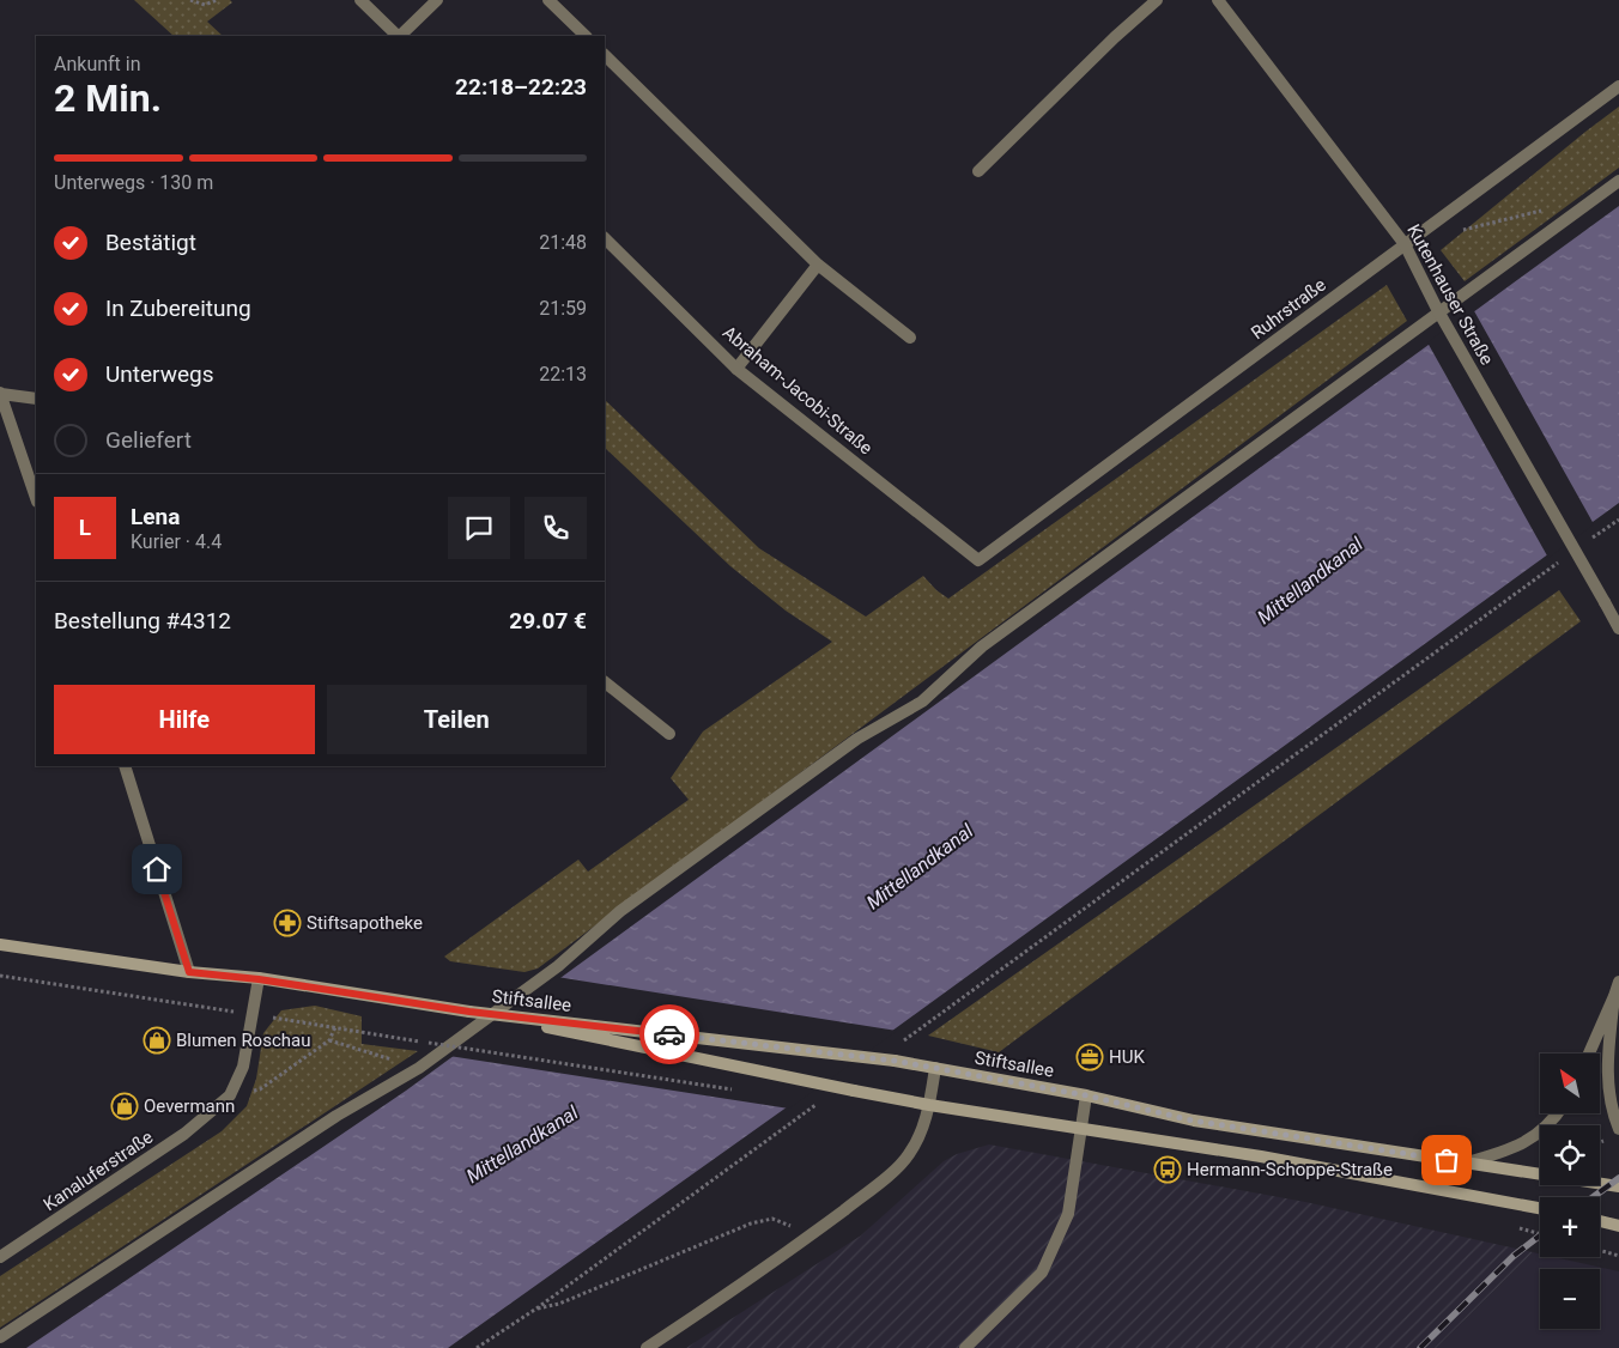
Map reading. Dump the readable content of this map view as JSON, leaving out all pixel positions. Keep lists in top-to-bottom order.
{
  "streets": {
    "main road": ["Stiftsallee"],
    "street": [
      "Kutenhauser Straße",
      "Ruhrstraße",
      "Abraham-Jacobi-Straße",
      "Kanaluferstraße"
    ]
  },
  "crossings": [
    ["Kutenhauser Straße", "Ruhrstraße"],
    ["Ruhrstraße", "Abraham-Jacobi-Straße"],
    ["Stiftsallee", "Kanaluferstraße"]
  ],
  "water": ["Mittellandkanal"],
  "places": {
    "pharmacy": ["Stiftsapotheke"],
    "shop": ["Blumen Roschau", "Oevermann"],
    "office": ["HUK"],
    "bus stop": ["Hermann-Schoppe-Straße"]
  },
  "north": "top left",
  "page": {
    "heading": ["2 Min.", "Ankunft in", "22:18–22:23"],
    "panel": [
      "Lena",
      "Kurier · 4.4",
      "Bestellung #4312",
      "29.07 €"
    ],
    "bar": "Unterwegs · 130 m",
    "list": [
      ["Bestätigt", "21:48"],
      ["In Zubereitung", "21:59"],
      ["Unterwegs", "22:13"],
      "Geliefert"
    ],
    "round": "L",
    "buttons": ["Hilfe", "Teilen"],
    "map_buttons": ["+", "−"]
  }
}
